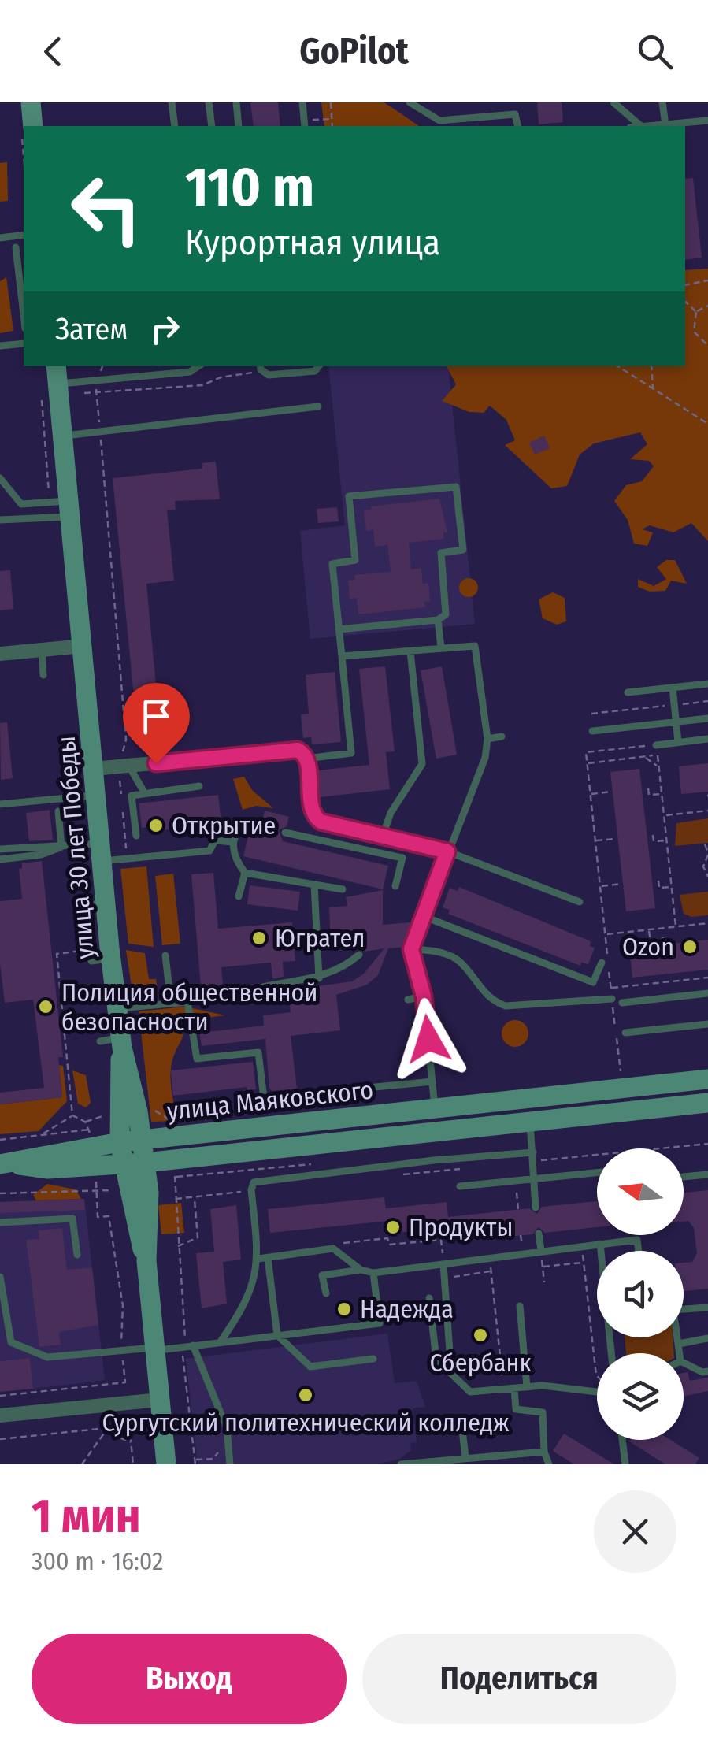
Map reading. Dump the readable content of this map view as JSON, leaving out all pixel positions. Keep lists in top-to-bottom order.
{
  "streets": {
    "main road": ["улица 30 лет Победы", "улица Маяковского"]
  },
  "crossings": [
    ["улица 30 лет Победы", "улица Маяковского"]
  ],
  "places": [
    "Открытие",
    "Югрател",
    "Ozon",
    "Полиция общественной безопасности",
    "Продукты",
    "Надежда",
    "Сбербанк",
    "Сургутский политехнический колледж"
  ],
  "north": "left",
  "page": {
    "header": "GoPilot",
    "turn": ["110 m", "Курортная улица"],
    "then": "Затем",
    "heading": ["1 мин", "300 m · 16:02"],
    "buttons": ["Выход", "Поделиться"]
  }
}
